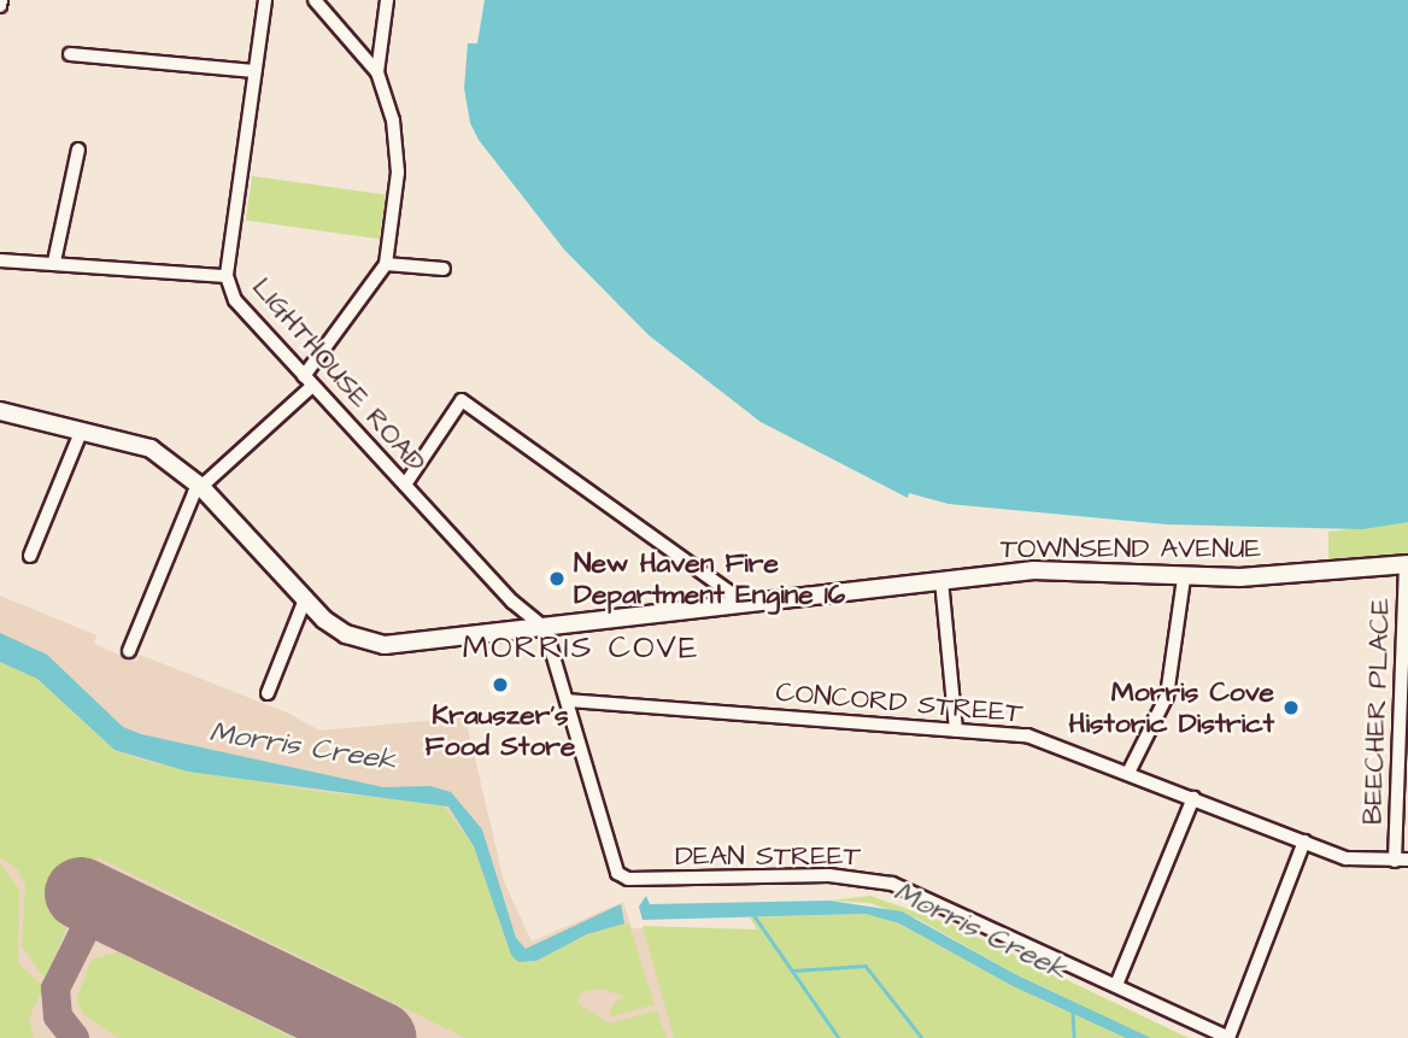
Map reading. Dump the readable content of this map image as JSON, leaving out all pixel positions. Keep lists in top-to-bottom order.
{
  "streets": {
    "main road": ["TOWNSEND AVENUE"],
    "street": [
      "LIGHTHOUSE ROAD",
      "CONCORD STREET",
      "BEECHER PLACE",
      "DEAN STREET"
    ]
  },
  "crossings": [
    ["LIGHTHOUSE ROAD", "TOWNSEND AVENUE"],
    ["TOWNSEND AVENUE", "BEECHER PLACE"],
    ["CONCORD STREET", "BEECHER PLACE"],
    ["CONCORD STREET", "DEAN STREET"]
  ],
  "districts": ["MORRIS COVE"],
  "water": ["Morris Creek"],
  "places": ["New Haven Fire Department Engine 16", "Krauszer's Food Store", "Morris Cove Historic District"]
}
